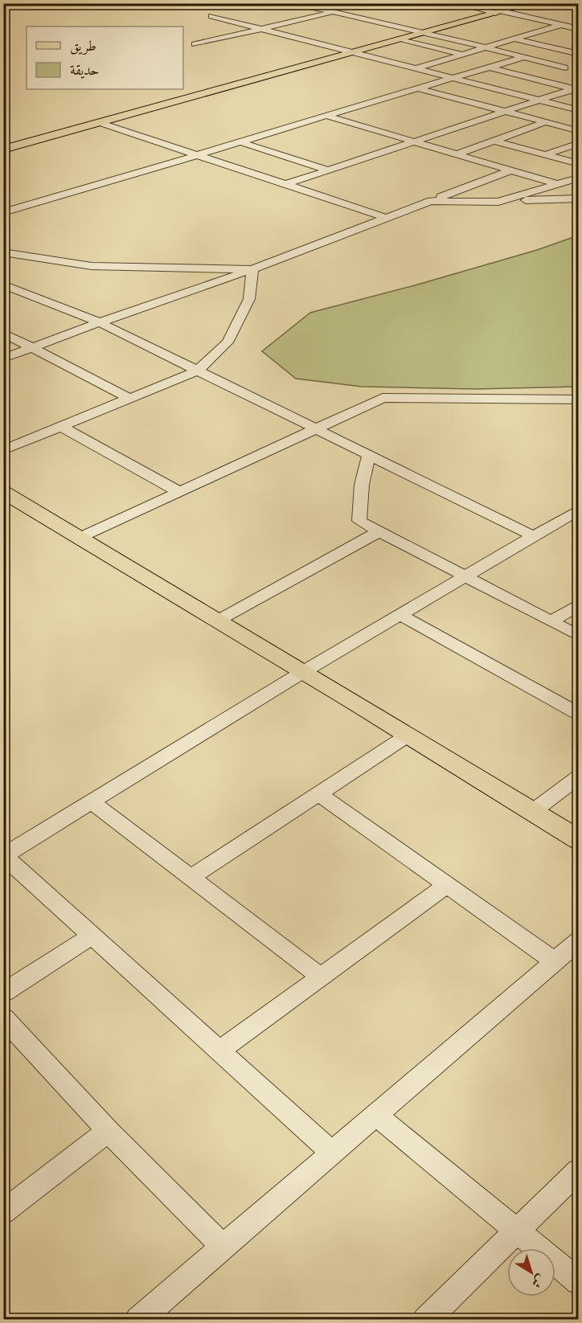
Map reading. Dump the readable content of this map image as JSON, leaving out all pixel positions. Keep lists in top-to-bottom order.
{
  "legend": ["طريق", "حديقة"],
  "north": "bottom right"
}
